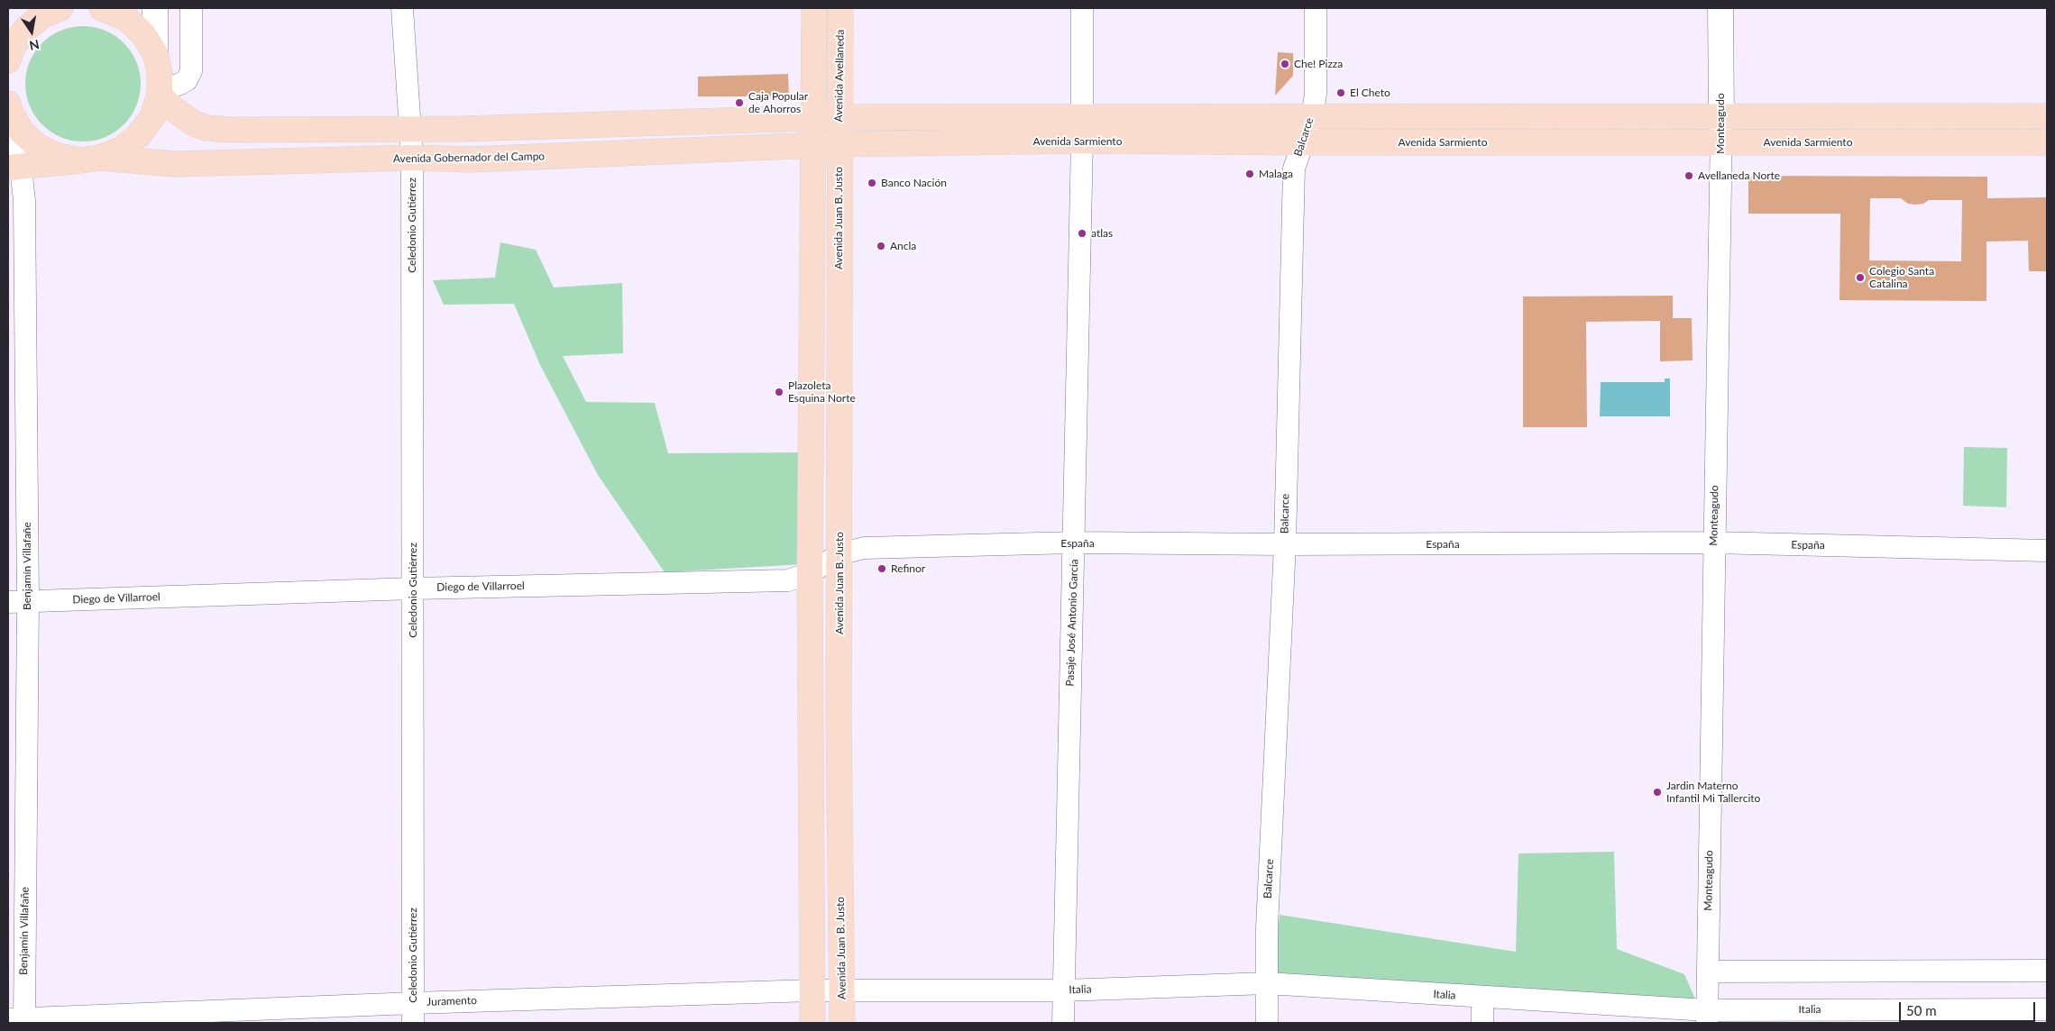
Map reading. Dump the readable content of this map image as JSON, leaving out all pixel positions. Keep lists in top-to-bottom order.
{
  "streets": {
    "main road": [
      "Avenida Avellaneda",
      "Avenida Sarmiento",
      "Avenida Gobernador del Campo",
      "Avenida Juan B. Justo"
    ],
    "street": [
      "Monteagudo",
      "Balcarce",
      "Celedonio Gutiérrez",
      "España",
      "Benjamín Villafañe",
      "Diego de Villarroel",
      "Pasaje José Antonio García",
      "Italia",
      "Juramento"
    ]
  },
  "crossings": [
    ["Avenida Avellaneda", "Avenida Sarmiento"],
    ["Avenida Avellaneda", "Avenida Gobernador del Campo"],
    ["Avenida Avellaneda", "Avenida Juan B. Justo"],
    ["Monteagudo", "Avenida Sarmiento"],
    ["Monteagudo", "España"],
    ["Monteagudo", "Italia"],
    ["Balcarce", "Avenida Sarmiento"],
    ["Balcarce", "España"],
    ["Balcarce", "Italia"],
    ["Avenida Sarmiento", "Avenida Gobernador del Campo"],
    ["Avenida Sarmiento", "Avenida Juan B. Justo"],
    ["Avenida Sarmiento", "Pasaje José Antonio García"],
    ["Avenida Gobernador del Campo", "Avenida Juan B. Justo"],
    ["Avenida Gobernador del Campo", "Celedonio Gutiérrez"],
    ["Avenida Gobernador del Campo", "Benjamín Villafañe"],
    ["Avenida Juan B. Justo", "España"],
    ["Avenida Juan B. Justo", "Diego de Villarroel"],
    ["Avenida Juan B. Justo", "Italia"],
    ["Avenida Juan B. Justo", "Juramento"],
    ["Celedonio Gutiérrez", "Diego de Villarroel"],
    ["Celedonio Gutiérrez", "Juramento"],
    ["España", "Diego de Villarroel"],
    ["España", "Pasaje José Antonio García"],
    ["Benjamín Villafañe", "Diego de Villarroel"],
    ["Benjamín Villafañe", "Juramento"],
    ["Pasaje José Antonio García", "Italia"],
    ["Italia", "Juramento"]
  ],
  "places": [
    "Che! Pizza",
    "El Cheto",
    "Caja Popular de Ahorros",
    "Malaga",
    "Avellaneda Norte",
    "Banco Nación",
    "atlas",
    "Ancla",
    "Colegio Santa Catalina",
    "Plazoleta Esquina Norte",
    "Refinor",
    "Jardin Materno Infantil Mi Tallercito"
  ],
  "scale_bar": "50 m",
  "north": "bottom"
}
